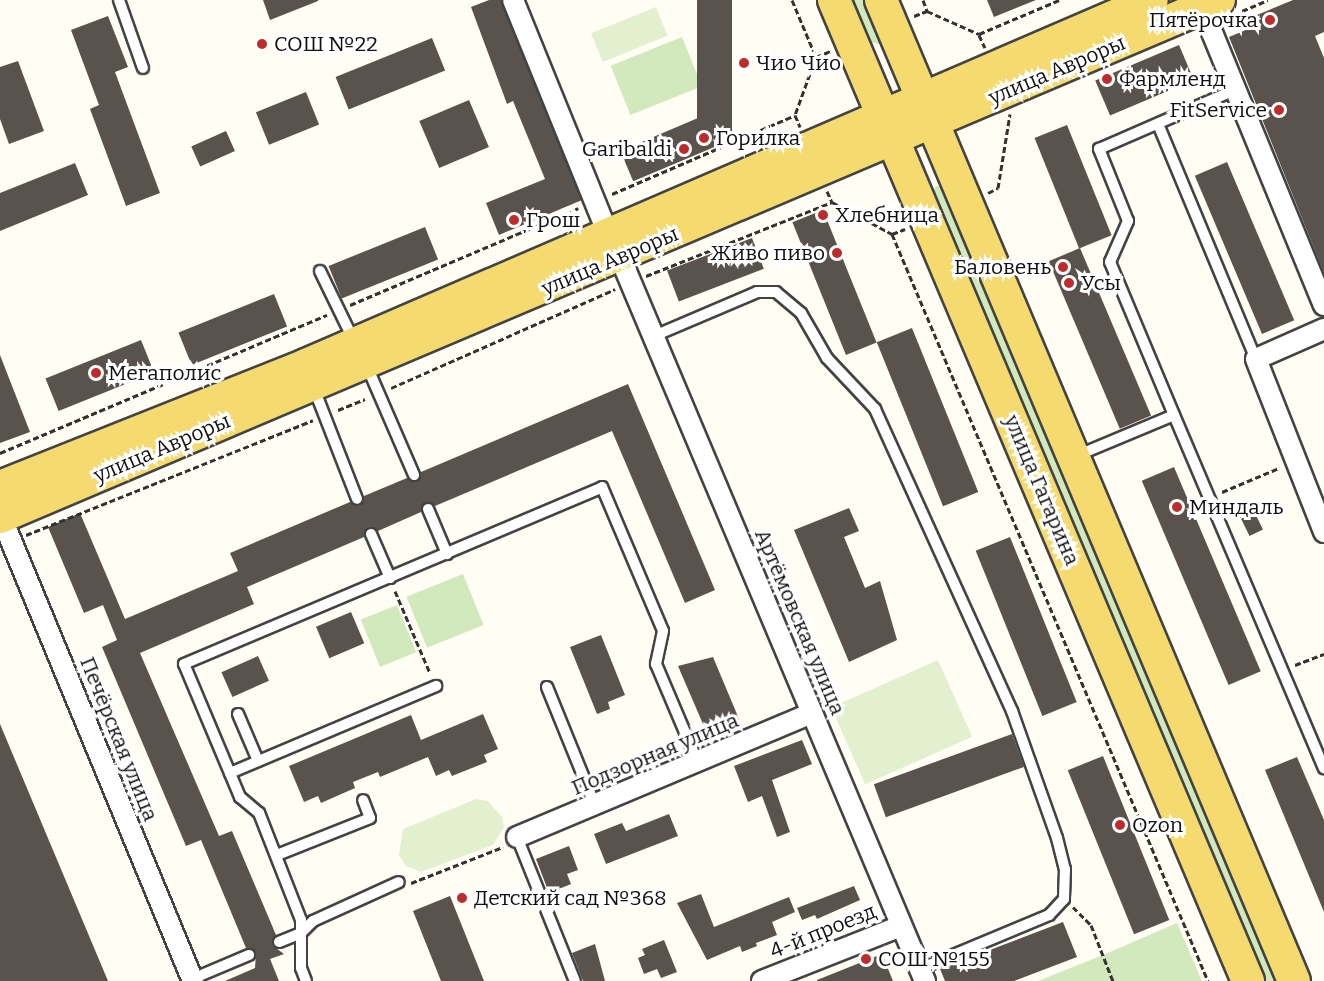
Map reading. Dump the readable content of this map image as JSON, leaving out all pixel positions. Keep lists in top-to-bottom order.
{
  "streets": {
    "main road": ["улица Авроры", "улица Гагарина"],
    "street": [
      "Артёмовская улица",
      "Печёрская улица",
      "Подзорная улица",
      "4-й проезд"
    ]
  },
  "crossings": [
    ["улица Авроры", "улица Гагарина"],
    ["улица Авроры", "Артёмовская улица"],
    ["улица Авроры", "Печёрская улица"],
    ["Артёмовская улица", "Подзорная улица"],
    ["Артёмовская улица", "4-й проезд"]
  ],
  "places": [
    "Пятёрочка",
    "СОШ №22",
    "Чио Чио",
    "Фармленд",
    "FitService",
    "Горилка",
    "Garibaldi",
    "Хлебница",
    "Грош",
    "Живо пиво",
    "Баловень",
    "Усы",
    "Мегаполис",
    "Миндаль",
    "Ozon",
    "Детский сад №368",
    "СОШ №155"
  ]
}
